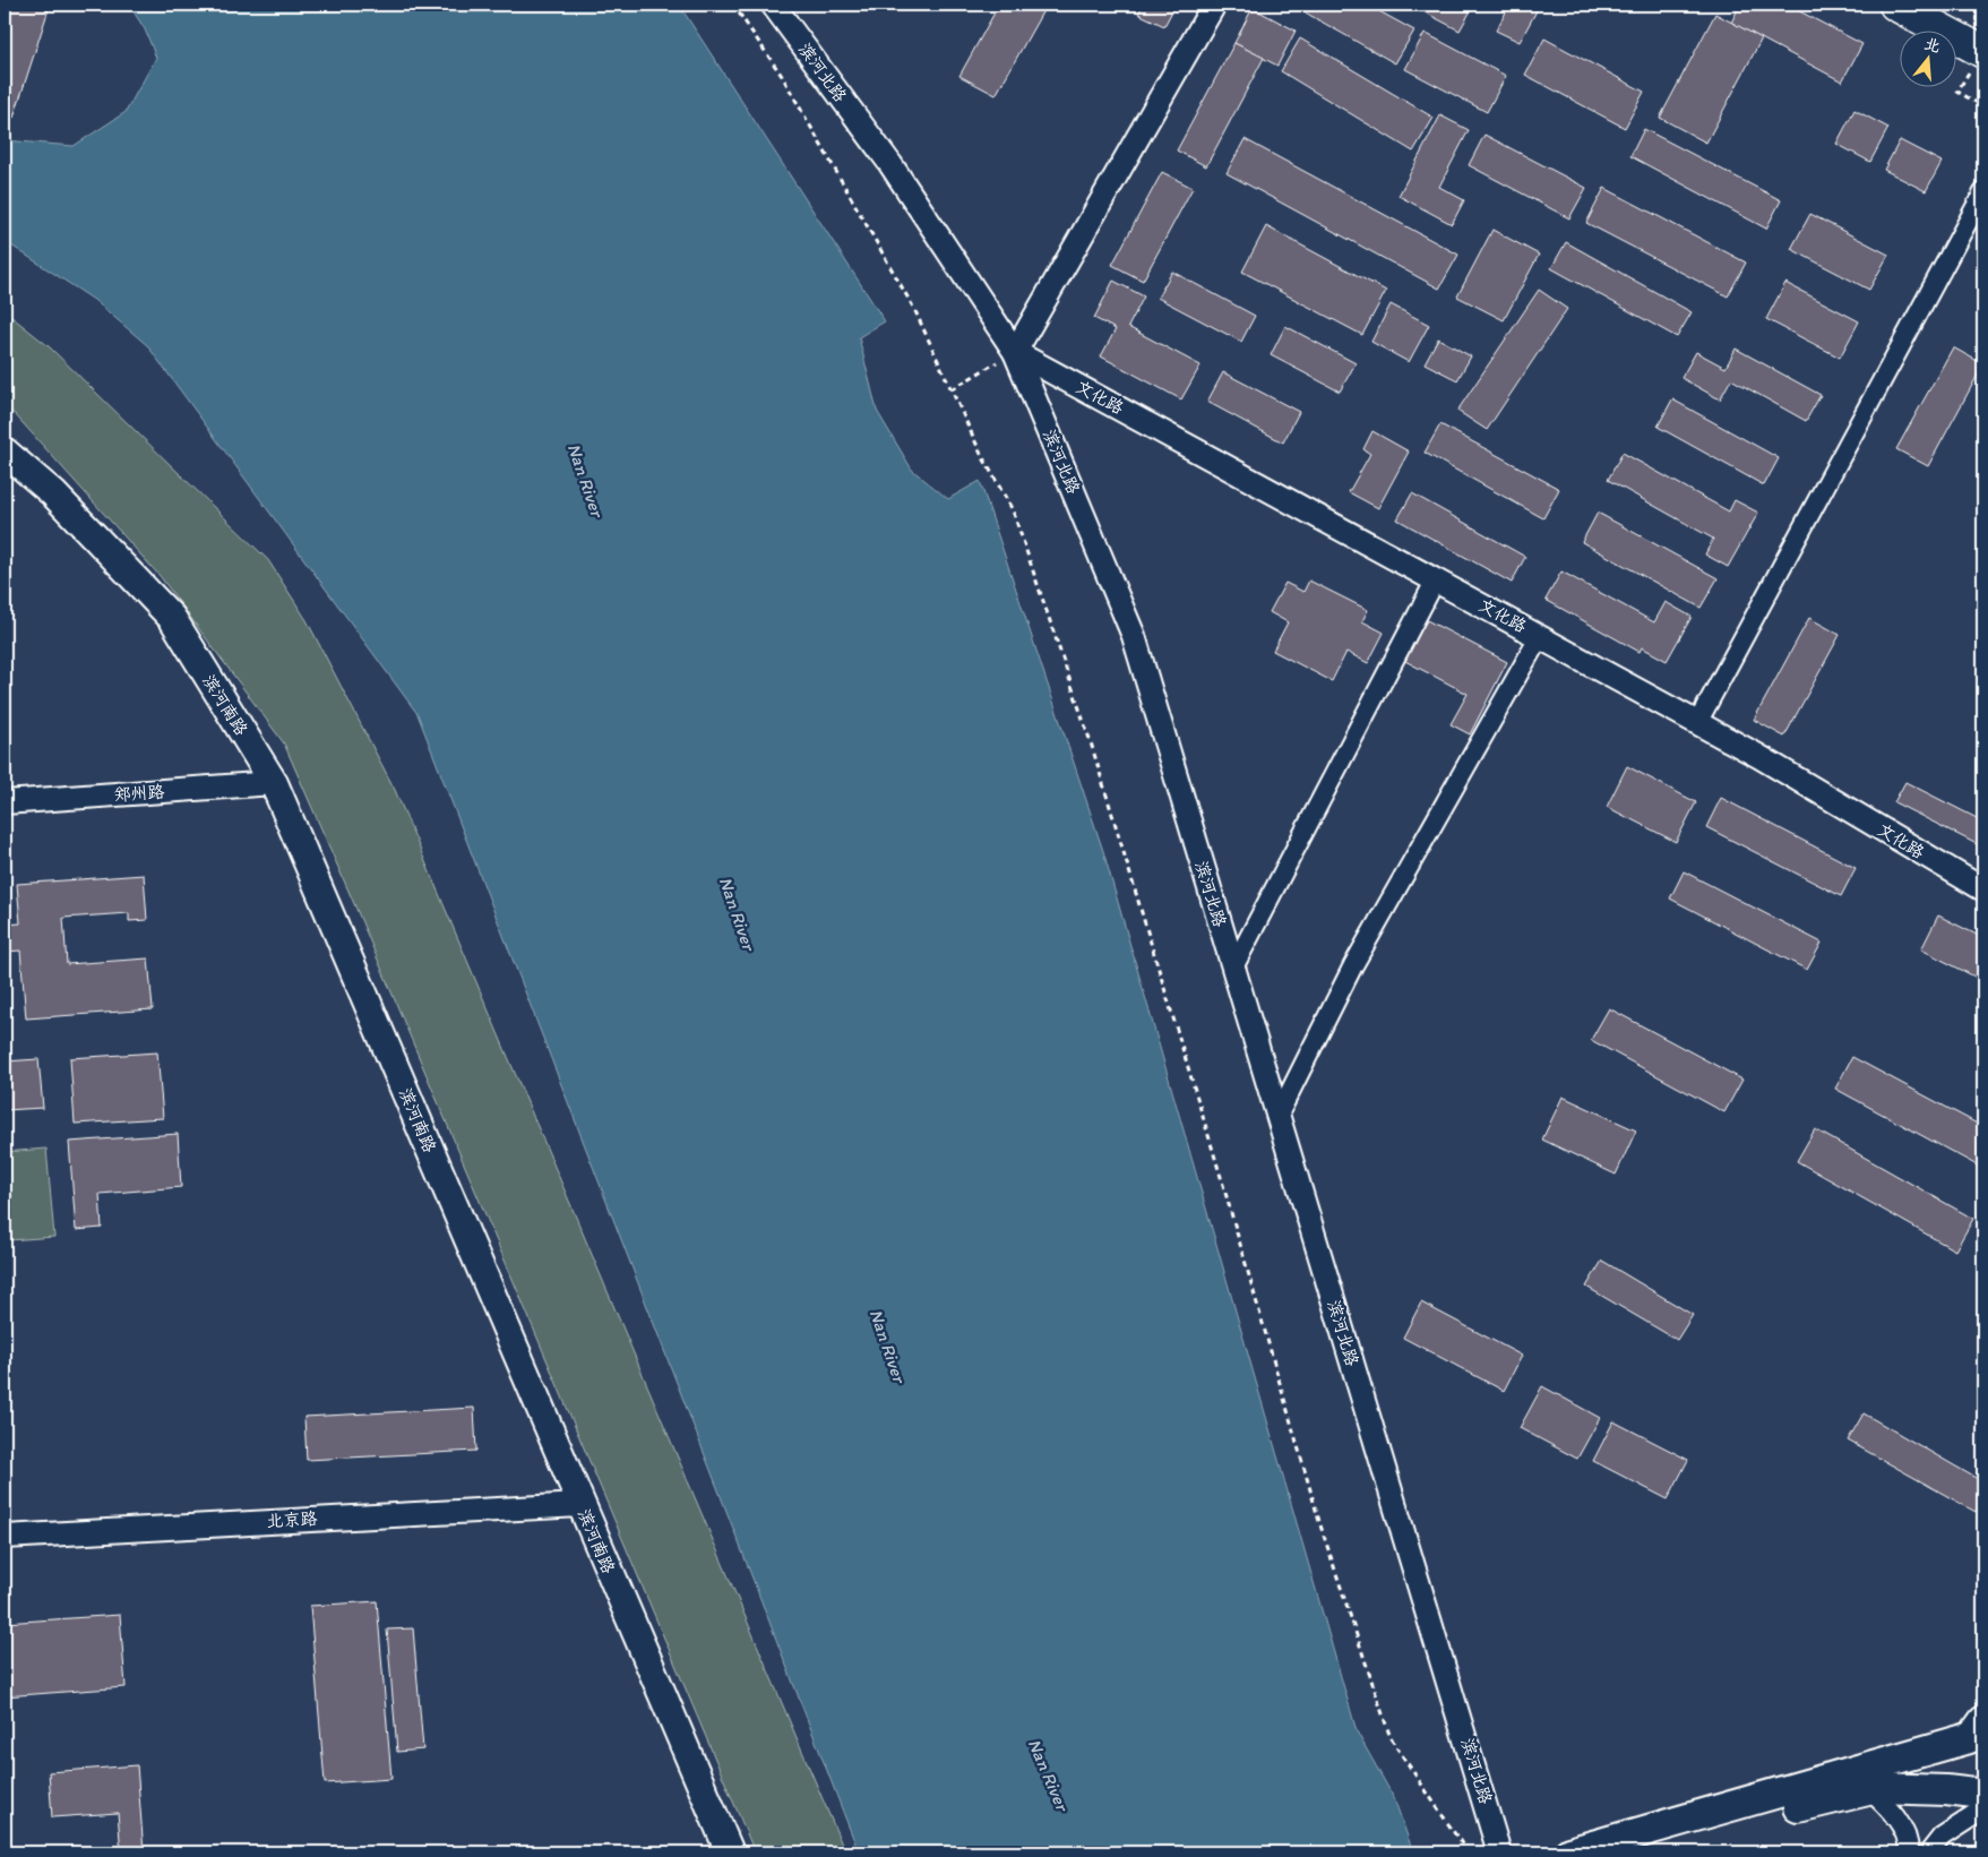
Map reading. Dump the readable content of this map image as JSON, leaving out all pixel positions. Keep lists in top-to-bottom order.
{
  "streets": {
    "main road": ["滨河南路"],
    "street": [
      "滨河北路",
      "文化路",
      "郑州路",
      "北京路"
    ]
  },
  "crossings": [
    ["滨河北路", "文化路"],
    ["滨河南路", "郑州路"],
    ["滨河南路", "北京路"]
  ],
  "water": ["Nan River"],
  "north": "top"
}
